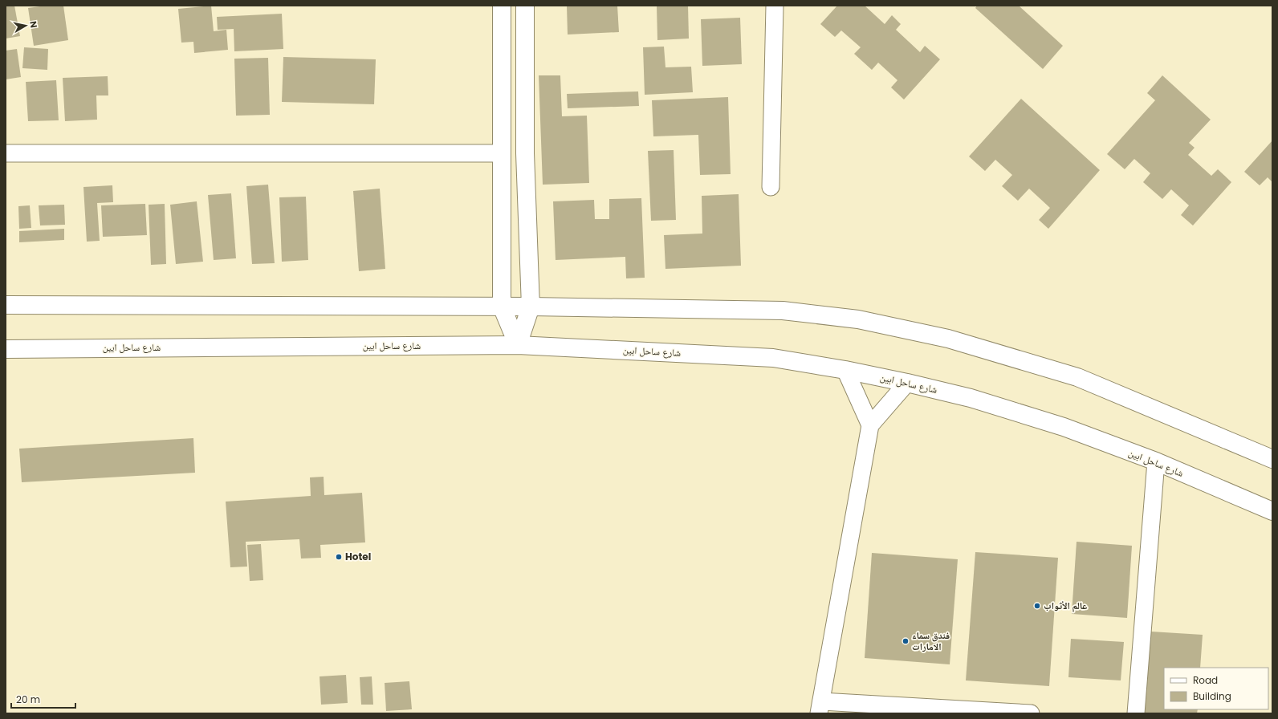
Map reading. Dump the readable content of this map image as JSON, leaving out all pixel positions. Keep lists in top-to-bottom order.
{
  "streets": {
    "main road": ["شارع ساحل ابين"]
  },
  "places": ["Hotel", "عالم الأثواب", "فندق سماء الامارات"],
  "legend": ["Road", "Building"],
  "scale_bar": "20 m",
  "north": "right"
}
